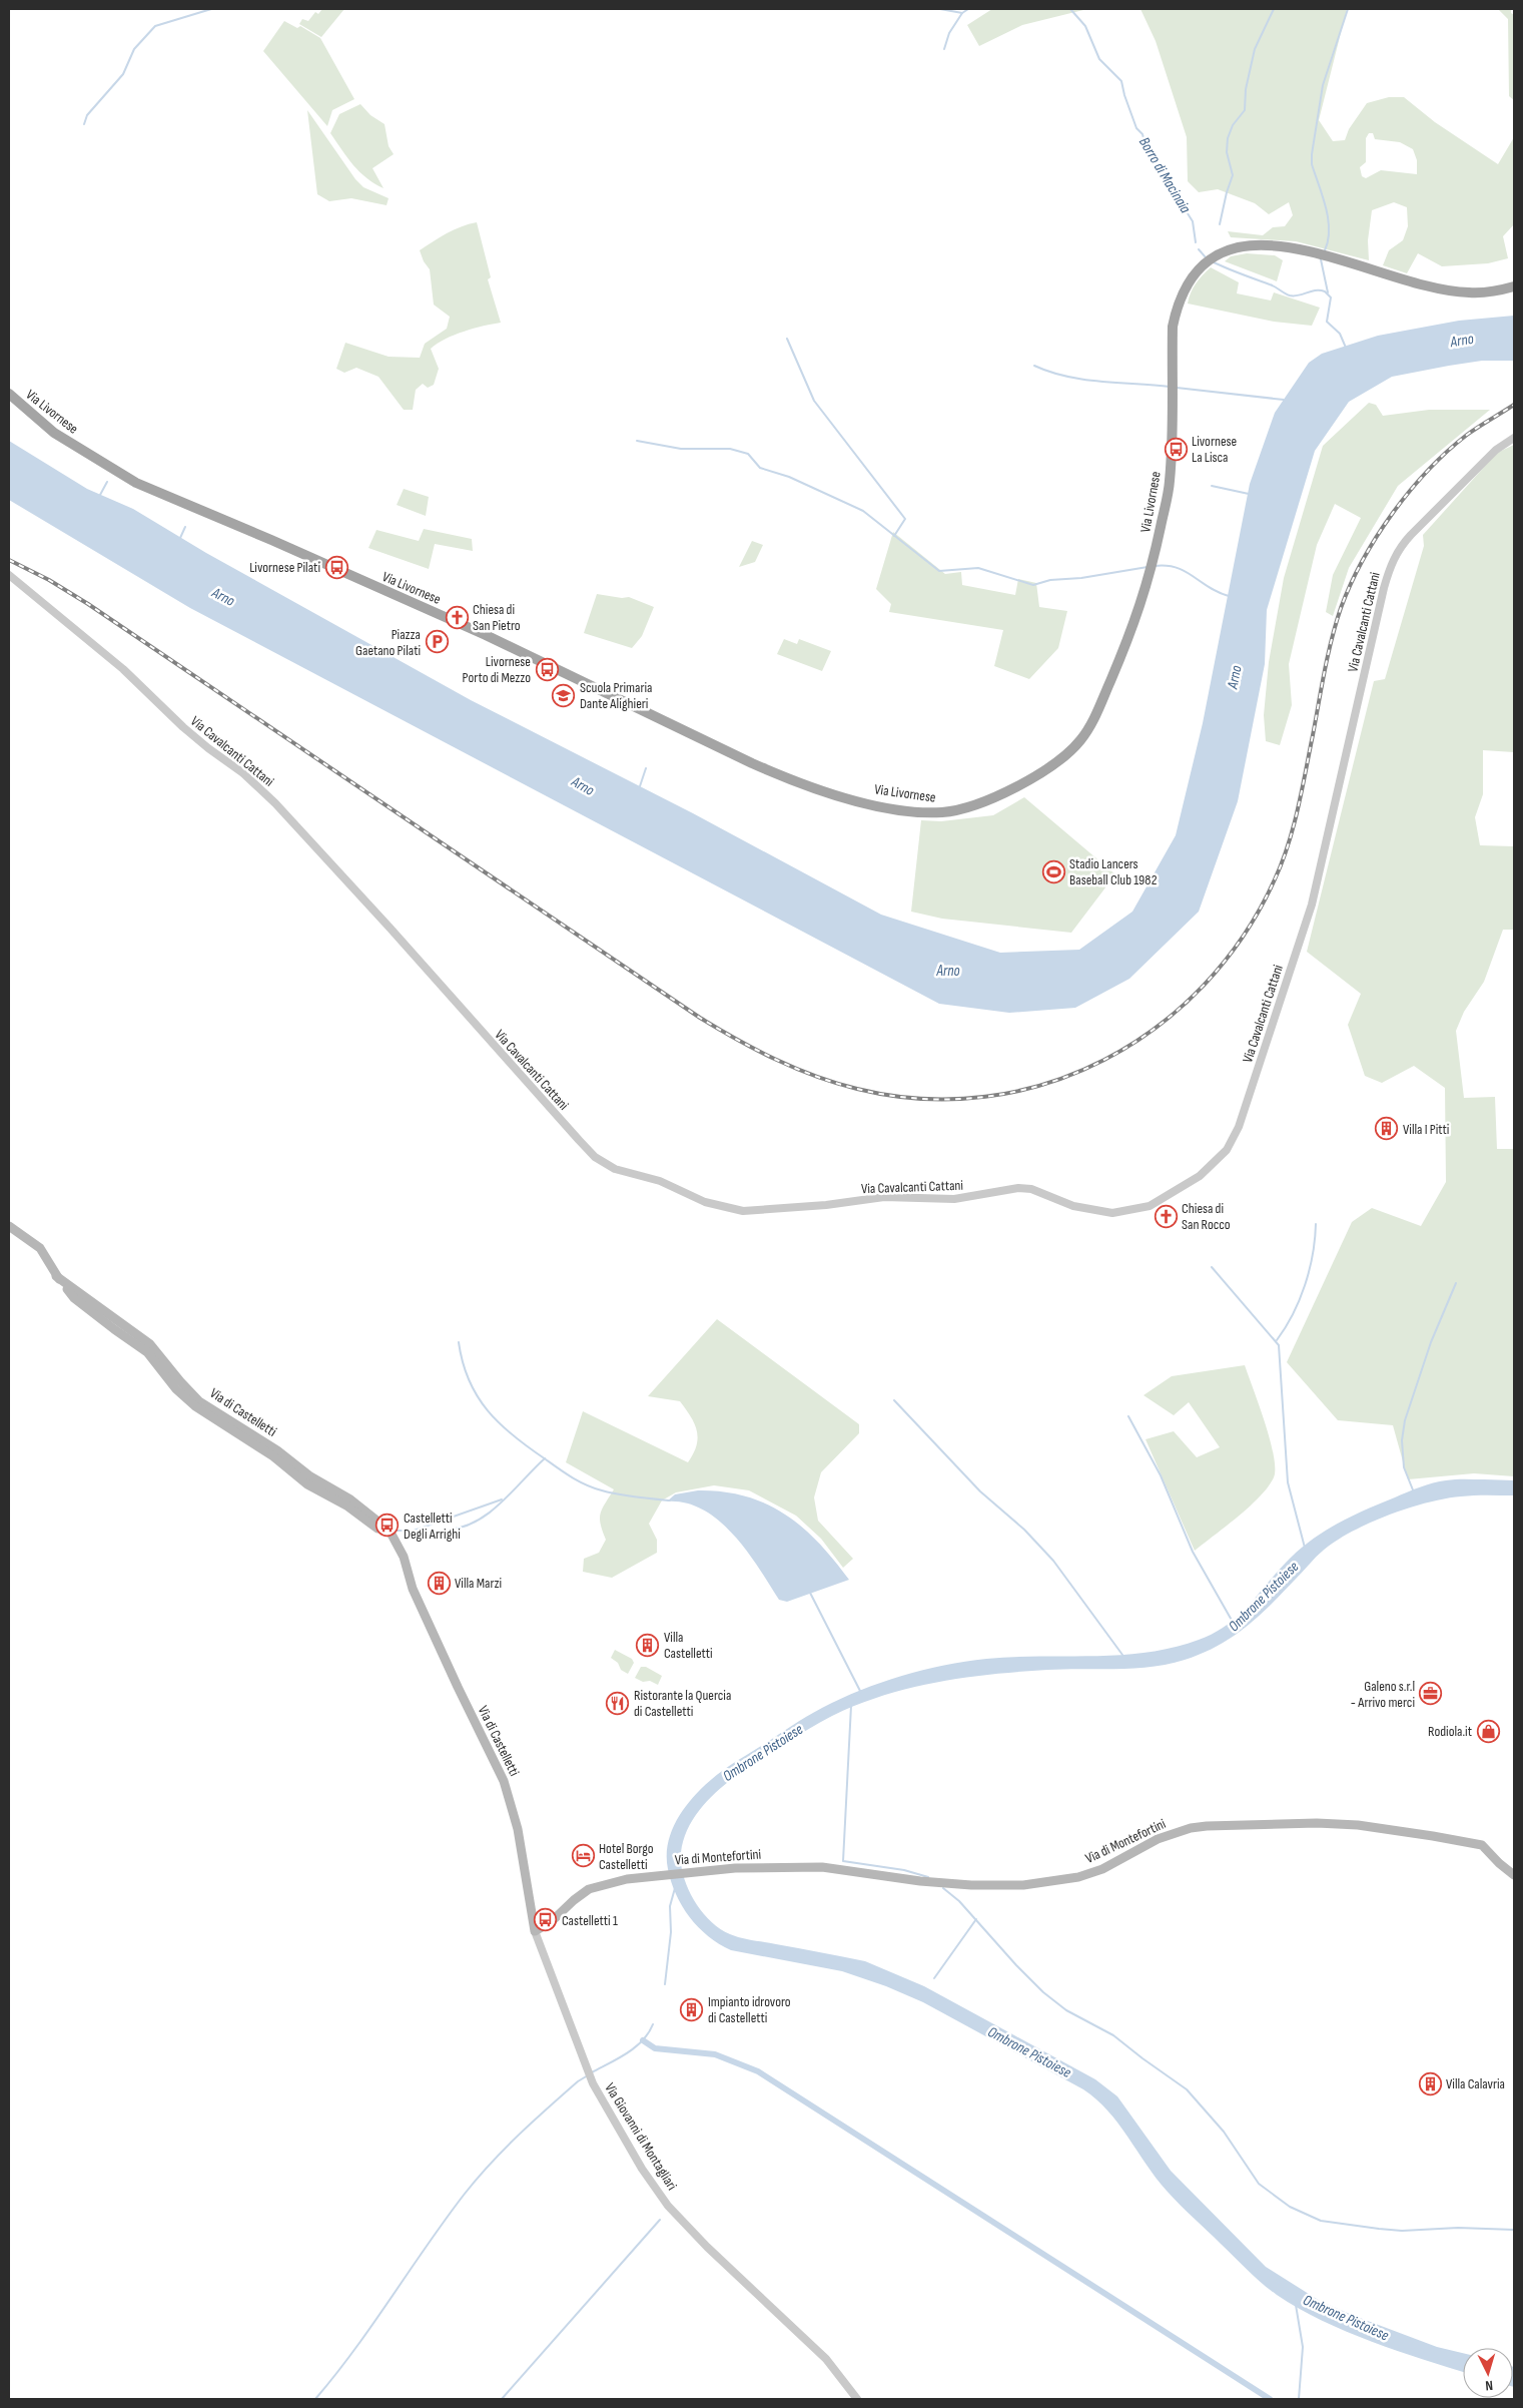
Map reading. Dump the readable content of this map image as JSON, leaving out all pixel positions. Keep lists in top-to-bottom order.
{
  "streets": {
    "main road": ["Via Livornese", "Via di Castelletti", "Via di Montefortini"],
    "street": ["Via Cavalcanti Cattani", "Via Giovanni di Montagliari"]
  },
  "crossings": [
    ["Via di Castelletti", "Via di Montefortini"],
    ["Via di Castelletti", "Via Giovanni di Montagliari"],
    ["Via di Montefortini", "Via Giovanni di Montagliari"]
  ],
  "water": ["Borro di Macinaia", "Arno", "Ombrone Pistoiese"],
  "places": {
    "bus stop": [
      "Livornese La Lisca",
      "Livornese Pilati",
      "Livornese Porto di Mezzo",
      "Castelletti Degli Arrighi",
      "Castelletti 1"
    ],
    "church": ["Chiesa di San Pietro", "Chiesa di San Rocco"],
    "parking": ["Piazza Gaetano Pilati"],
    "school or university": ["Scuola Primaria Dante Alighieri"],
    "sports": ["Stadio Lancers Baseball Club 1982"],
    "building": [
      "Villa I Pitti",
      "Villa Marzi",
      "Villa Castelletti",
      "Impianto idrovoro di Castelletti",
      "Villa Calavria"
    ],
    "office": ["Galeno s.r.l - Arrivo merci"],
    "restaurant": ["Ristorante la Quercia di Castelletti"],
    "shop": ["Rodiola.it"],
    "hotel": ["Hotel Borgo Castelletti"]
  },
  "north": "bottom"
}
